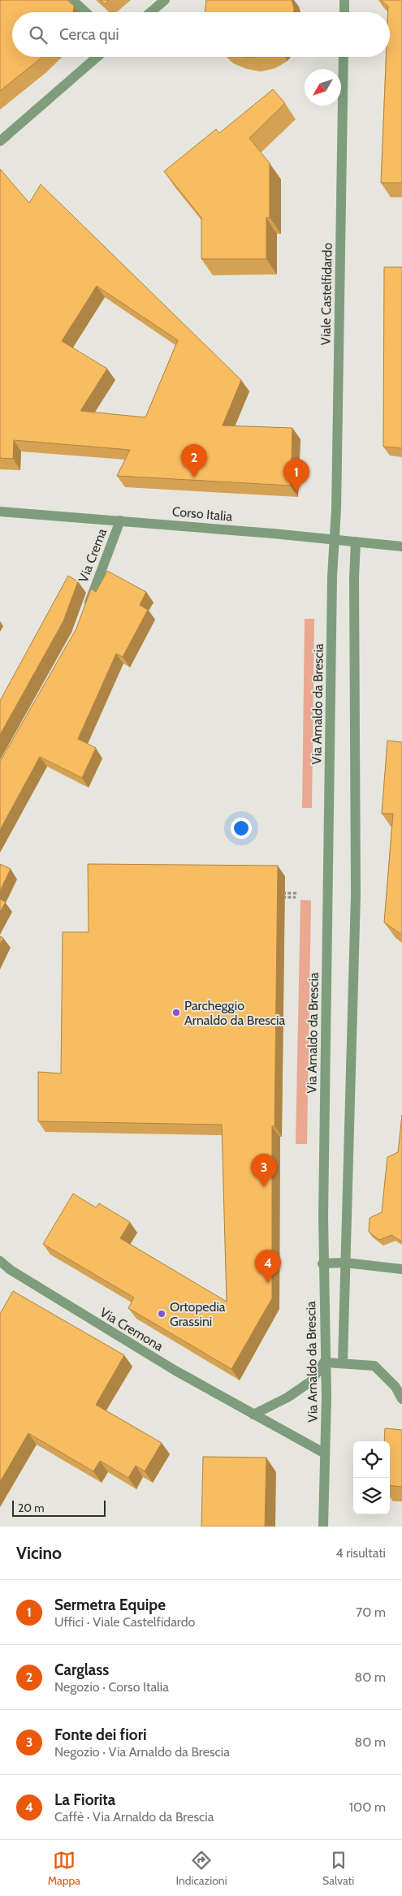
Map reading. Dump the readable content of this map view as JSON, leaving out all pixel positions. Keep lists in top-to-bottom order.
{
  "streets": {
    "street": [
      "Viale Castelfidardo",
      "Corso Italia",
      "Via Crema",
      "Via Arnaldo da Brescia",
      "Via Cremona"
    ]
  },
  "crossings": [
    ["Viale Castelfidardo", "Corso Italia"],
    ["Viale Castelfidardo", "Via Arnaldo da Brescia"],
    ["Corso Italia", "Via Crema"],
    ["Corso Italia", "Via Arnaldo da Brescia"],
    ["Via Arnaldo da Brescia", "Via Cremona"]
  ],
  "places": ["Parcheggio Arnaldo da Brescia", "Ortopedia Grassini"],
  "scale_bar": "20 m",
  "north": "bottom left",
  "page": {
    "search": "Cerca qui",
    "pins": [
      "2",
      "1",
      "3",
      "4"
    ],
    "scale": "20 m",
    "heading": ["Vicino", "4 risultati"],
    "list": [
      {
        "mark": "1",
        "name": "Sermetra Equipe",
        "note": "Uffici · Viale Castelfidardo",
        "value": "70 m"
      },
      {
        "mark": "2",
        "name": "Carglass",
        "note": "Negozio · Corso Italia",
        "value": "80 m"
      },
      {
        "mark": "3",
        "name": "Fonte dei fiori",
        "note": "Negozio · Via Arnaldo da Brescia",
        "value": "80 m"
      },
      {
        "mark": "4",
        "name": "La Fiorita",
        "note": "Caffè · Via Arnaldo da Brescia",
        "value": "100 m"
      }
    ],
    "nav": ["Mappa", "Indicazioni", "Salvati"]
  }
}
